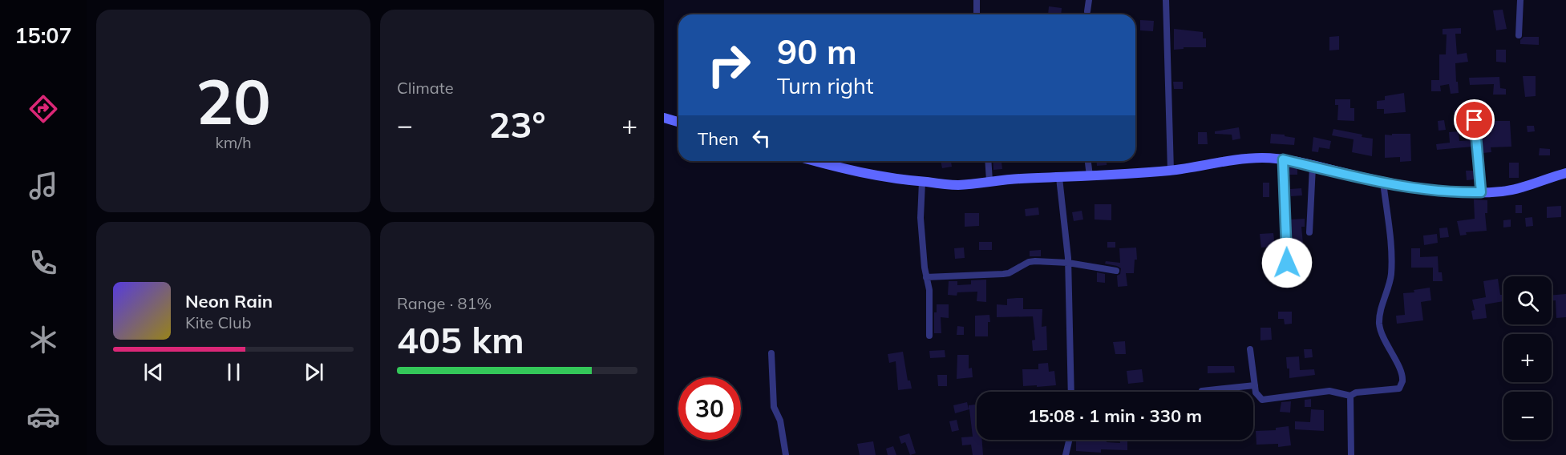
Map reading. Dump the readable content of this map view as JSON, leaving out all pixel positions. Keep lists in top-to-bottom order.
{
  "page": {
    "tabs": "15:07",
    "tile": [
      ["20", "km/h"],
      "Climate",
      ["Range · 81%", "405 km"]
    ],
    "turn": ["90 m", "Turn right"],
    "heat": ["−", "23°", "+"],
    "then": "Then",
    "map_buttons": ["+", "−"],
    "song": ["Neon Rain", "Kite Club"],
    "limit": "30",
    "trip": "15:08 · 1 min · 330 m"
  }
}
